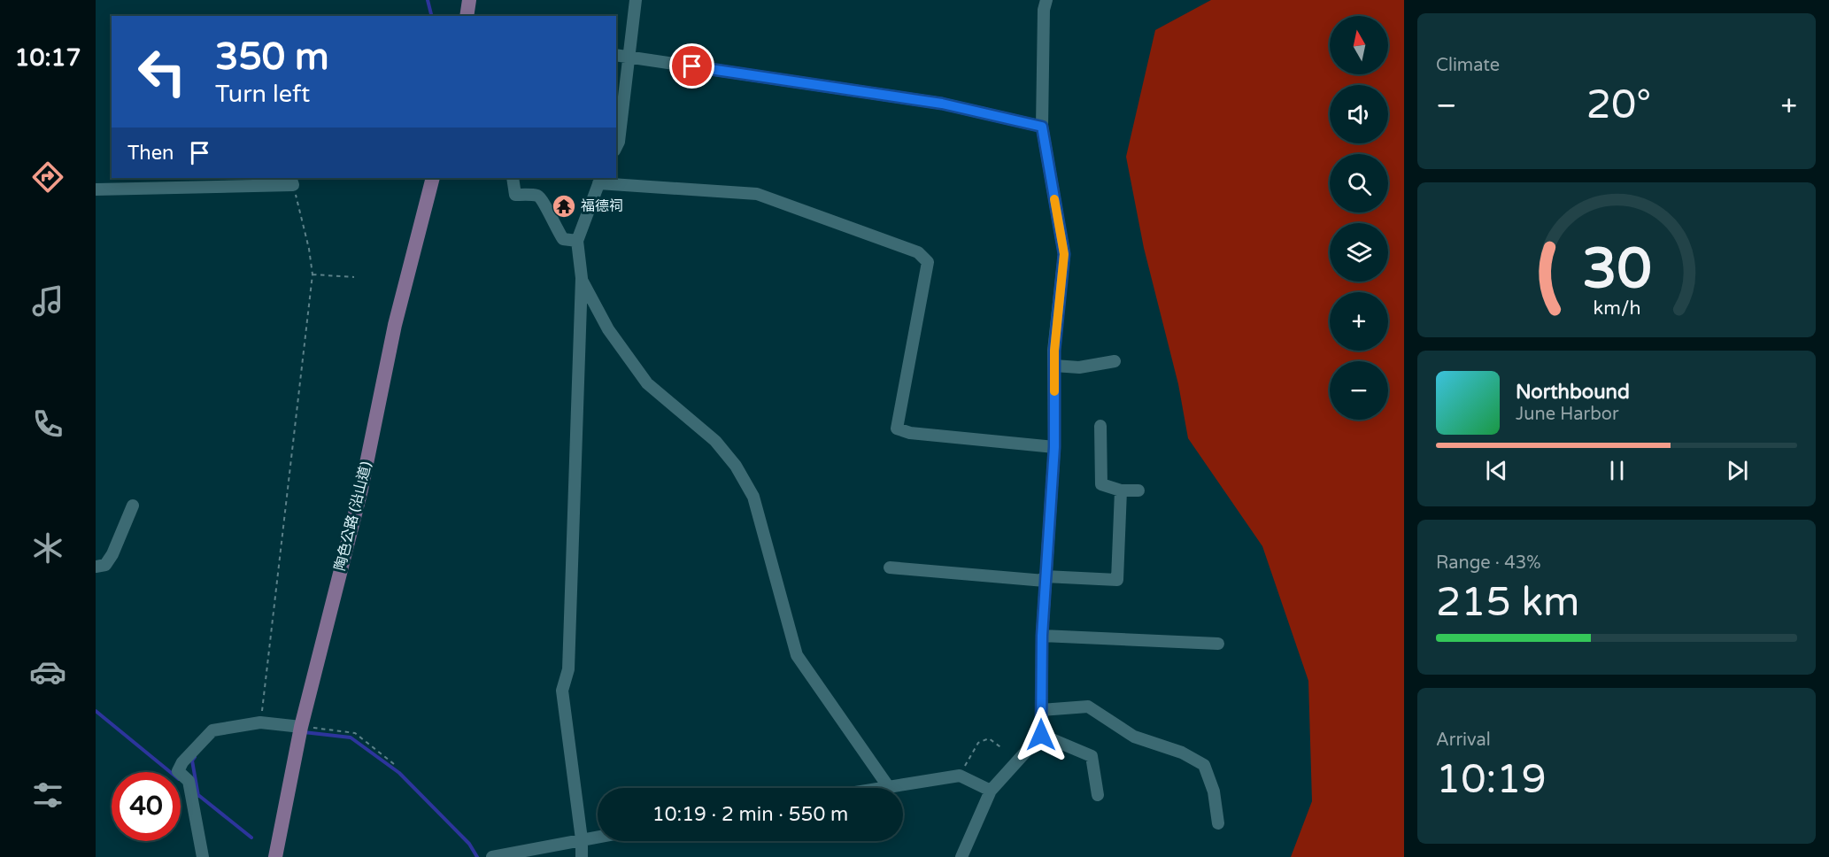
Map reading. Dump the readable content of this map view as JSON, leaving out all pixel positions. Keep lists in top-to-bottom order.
{
  "streets": {
    "main road": ["陶色公路 (沿山道)"]
  },
  "places": {
    "temple": ["福德祠"]
  },
  "north": "top",
  "page": {
    "tabs": "10:17",
    "tile": [
      "Climate",
      ["Range · 43%", "215 km"],
      ["Arrival", "10:19"]
    ],
    "map_buttons": ["+", "−"],
    "turn": ["350 m", "Turn left"],
    "heat": ["−", "20°", "+"],
    "then": "Then",
    "song": ["Northbound", "June Harbor"],
    "limit": "40",
    "trip": "10:19 · 2 min · 550 m",
    "gauge": ["30", "km/h"]
  }
}
